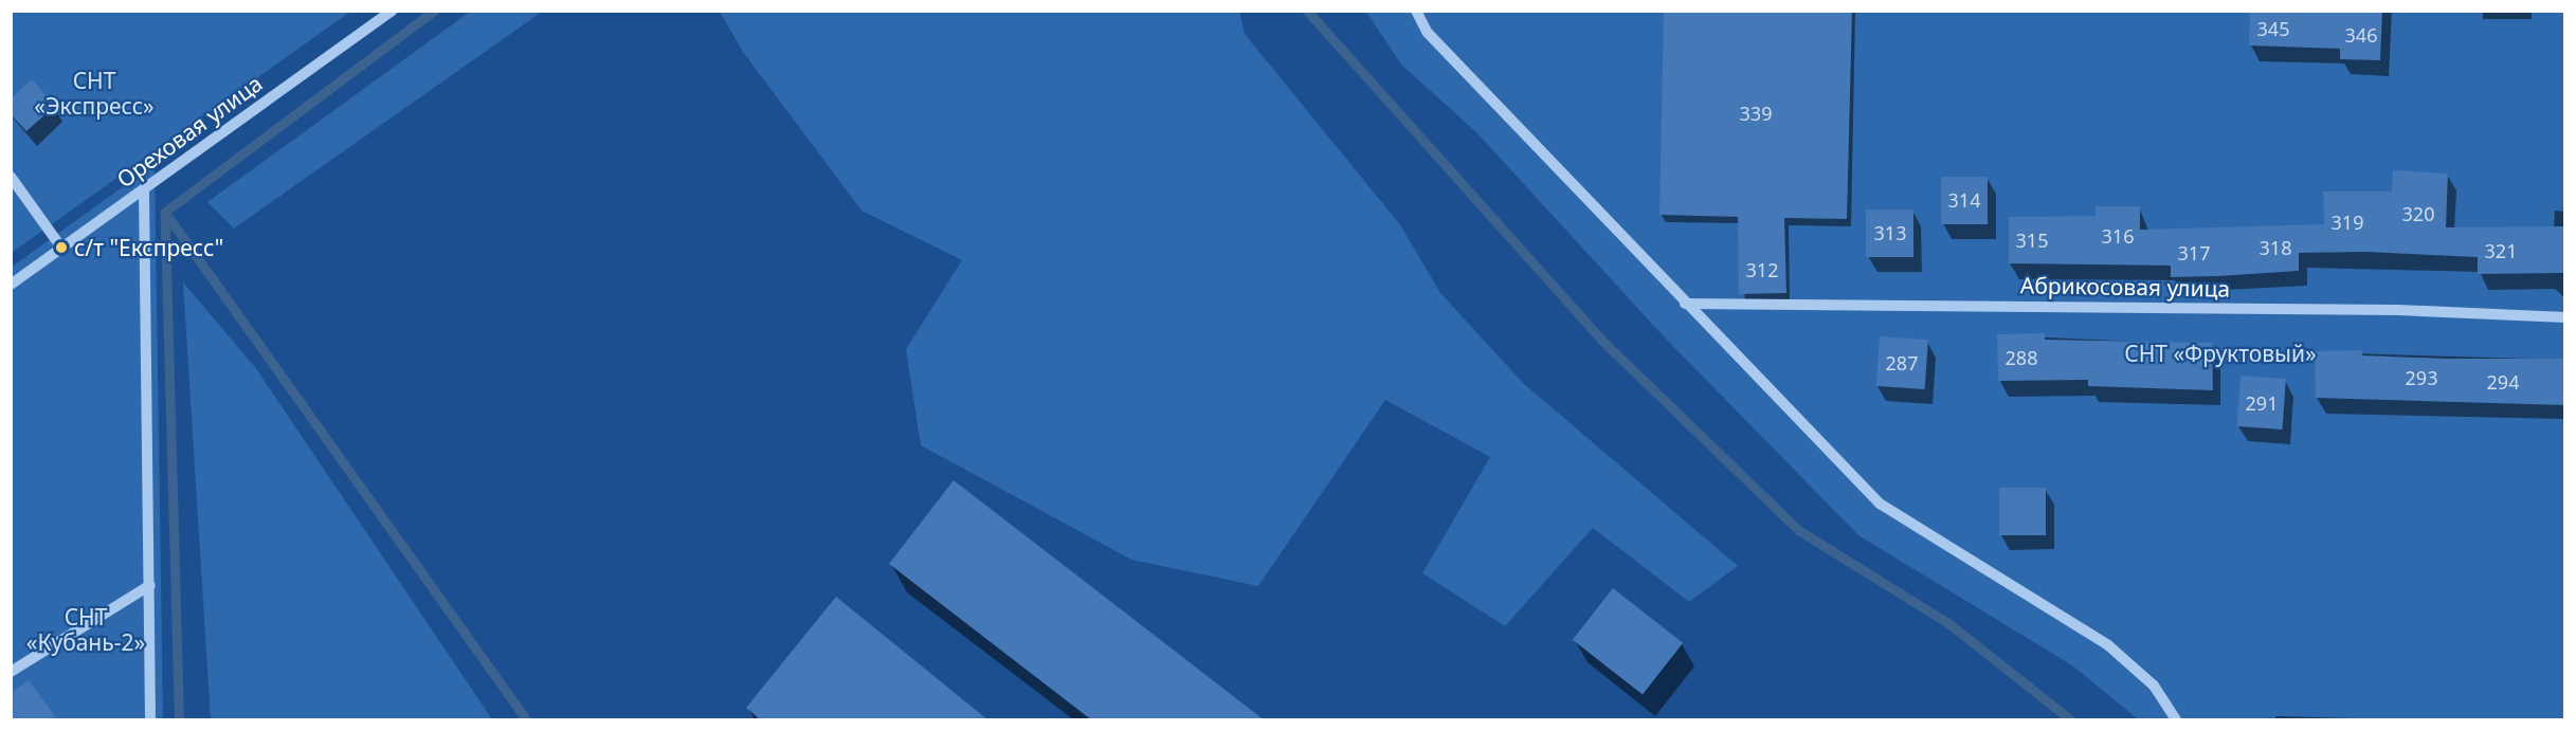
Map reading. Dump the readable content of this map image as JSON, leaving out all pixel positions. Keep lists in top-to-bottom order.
{
  "streets": {
    "street": ["Ореховая улица", "Абрикосовая улица"]
  },
  "parks": ["СНТ «Экспресс»", "СНТ «Фруктовый»", "СНТ «Кубань-2»"],
  "places": ["с/т \"Експресс\""],
  "house_numbers": [
    "345",
    "346",
    "339",
    "314",
    "320",
    "319",
    "313",
    "316",
    "315",
    "318",
    "321",
    "317",
    "312",
    "288",
    "287",
    "293",
    "294",
    "291"
  ]
}
